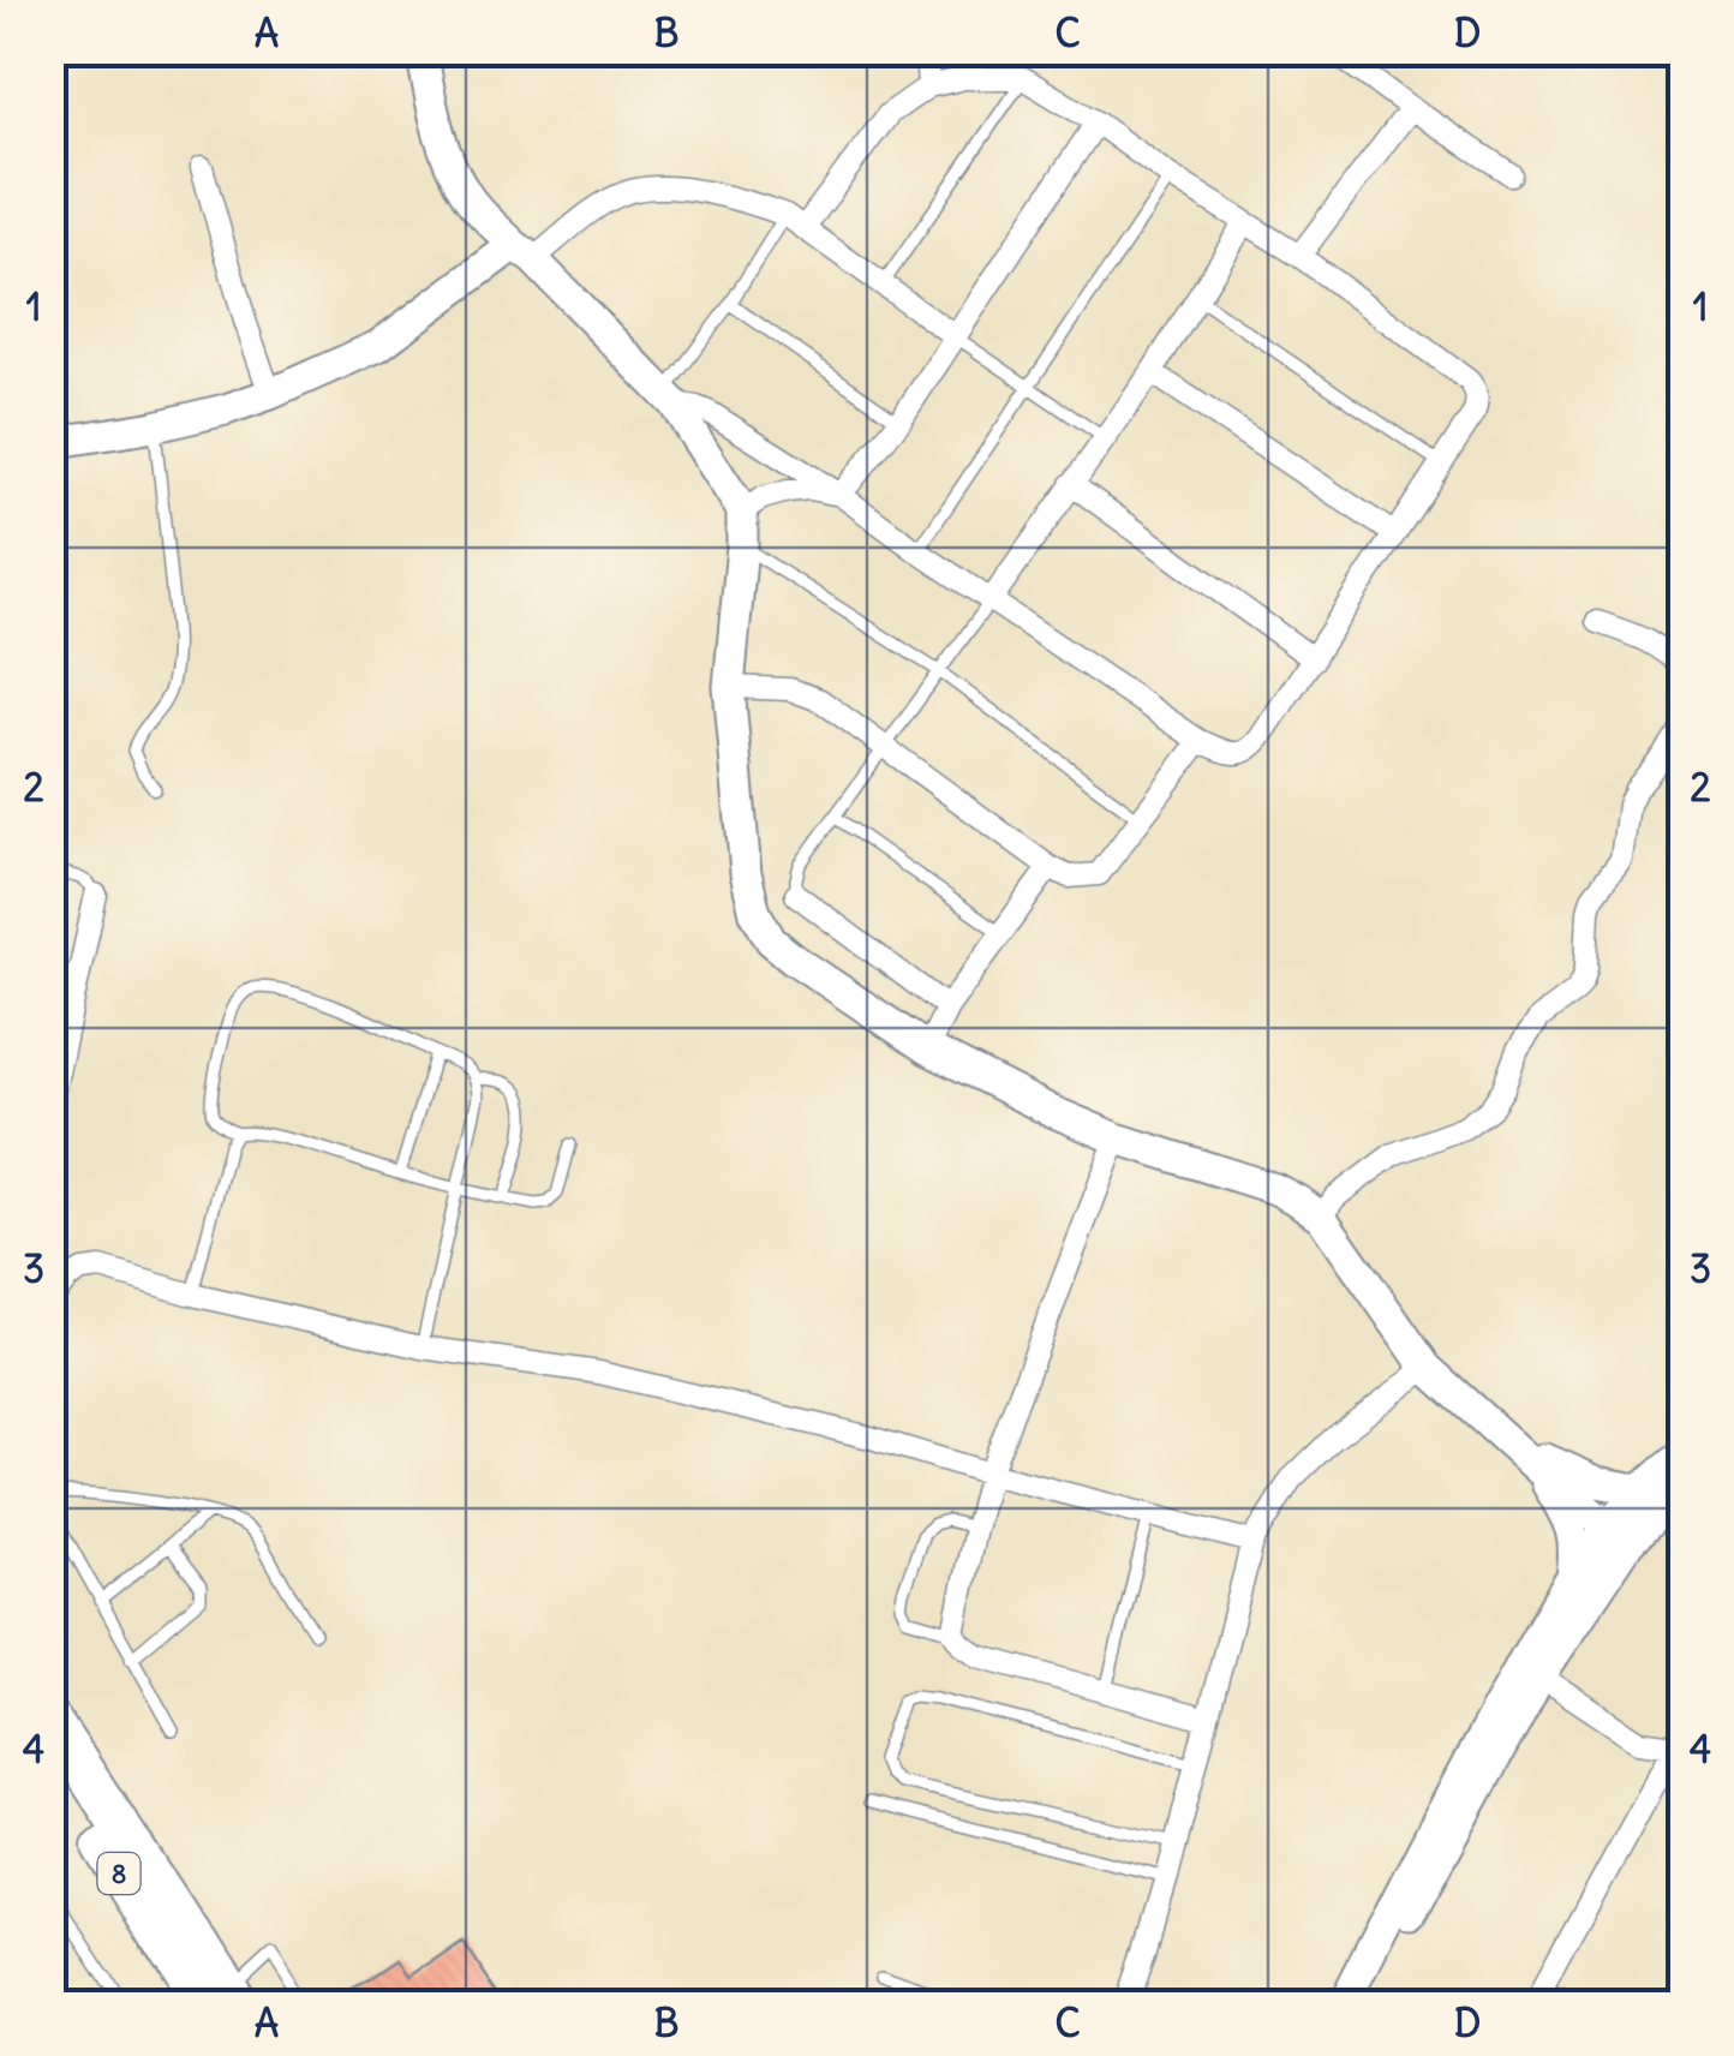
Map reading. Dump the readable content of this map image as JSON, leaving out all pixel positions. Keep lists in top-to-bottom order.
{
  "streets": {
    "highway": ["8"]
  },
  "grid": {
    "columns": [
      "A",
      "B",
      "C",
      "D"
    ],
    "rows": [
      "1",
      "2",
      "3",
      "4"
    ]
  }
}
